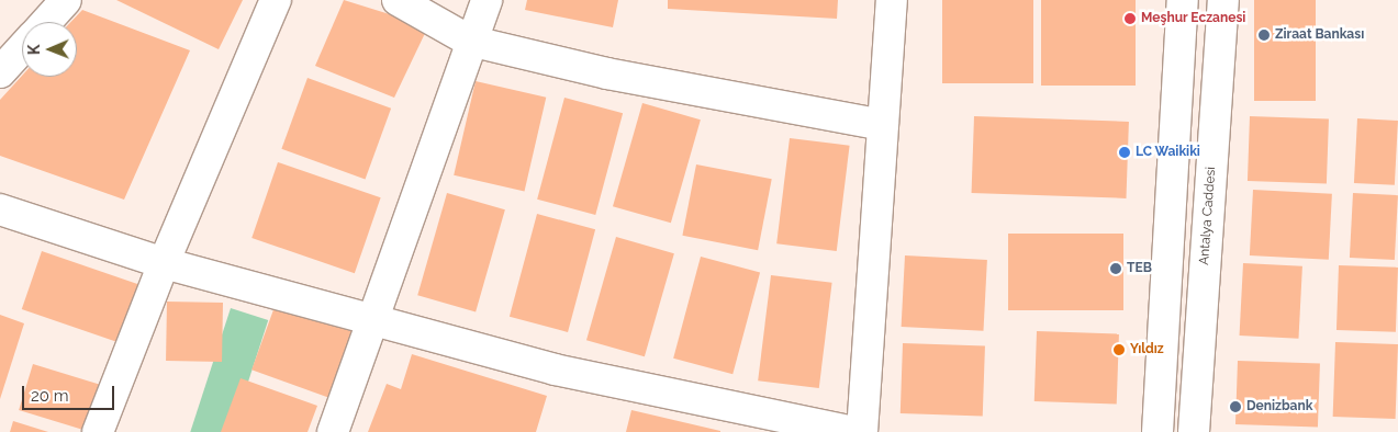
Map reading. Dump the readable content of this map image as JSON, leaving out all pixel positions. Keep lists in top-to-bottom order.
{
  "streets": {
    "street": ["Antalya Caddesi"]
  },
  "places": [
    "Meşhur Eczanesi",
    "Ziraat Bankası",
    "LC Waikiki",
    "TEB",
    "Yıldız",
    "Denizbank"
  ],
  "scale_bar": "20 m",
  "north": "left"
}
